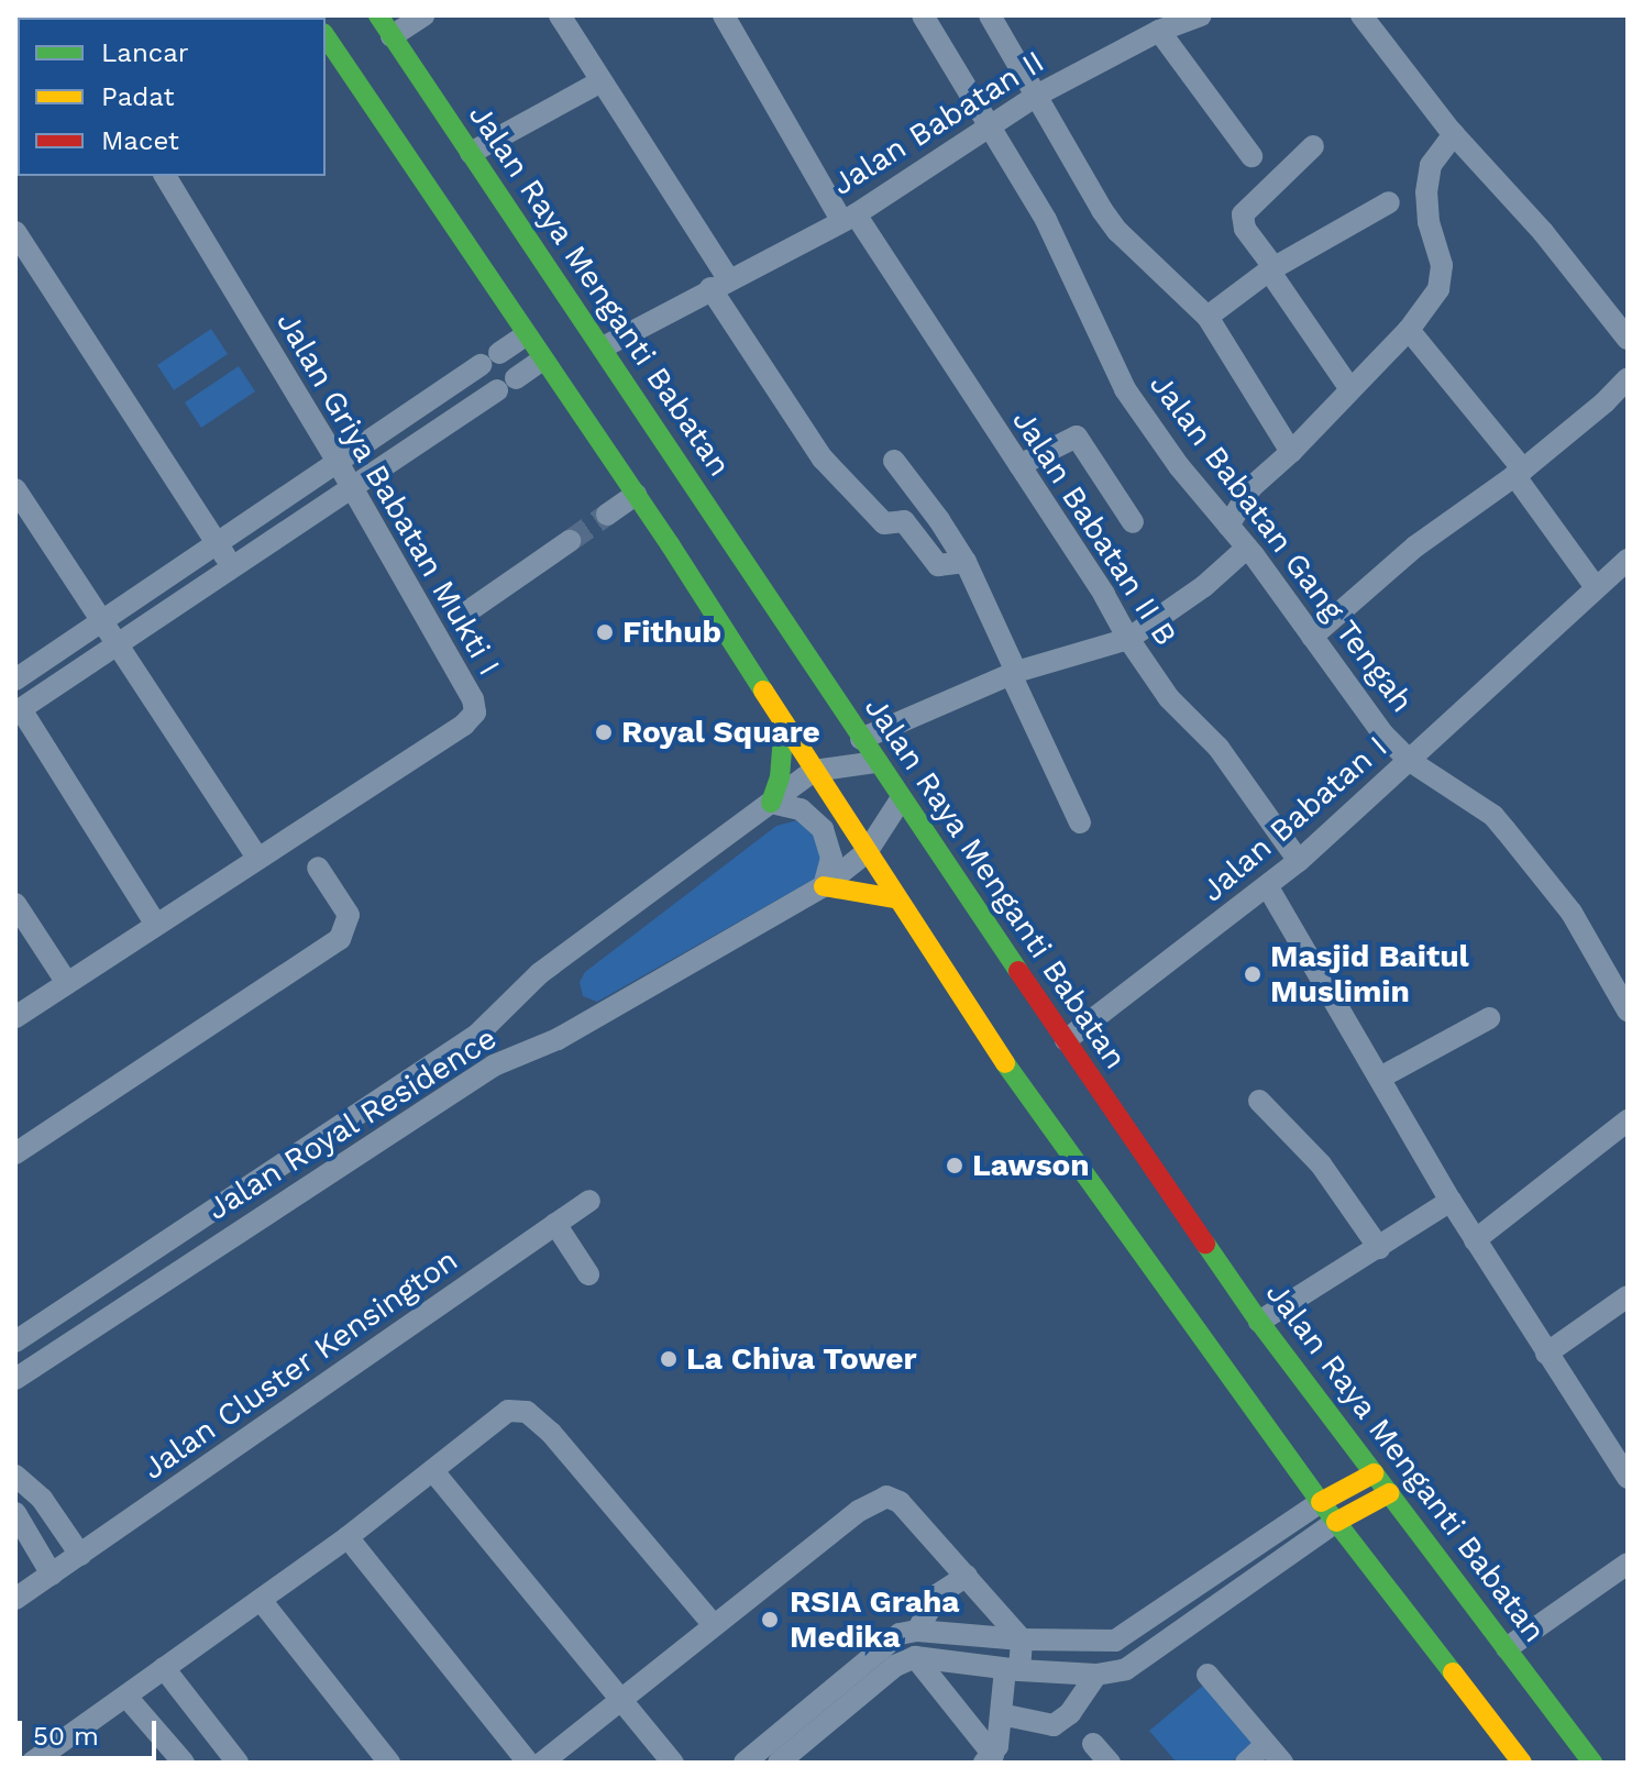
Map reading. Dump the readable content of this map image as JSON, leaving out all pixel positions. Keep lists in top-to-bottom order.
{
  "streets": {
    "main road": ["Jalan Raya Menganti Babatan"],
    "street": [
      "Jalan Babatan II",
      "Jalan Griya Babatan Mukti I",
      "Jalan Babatan II B",
      "Jalan Babatan Gang Tengah",
      "Jalan Babatan I",
      "Jalan Royal Residence",
      "Jalan Cluster Kensington"
    ]
  },
  "crossings": [
    ["Jalan Babatan II", "Jalan Raya Menganti Babatan"],
    ["Jalan Babatan II", "Jalan Babatan II B"],
    ["Jalan Babatan II", "Jalan Babatan Gang Tengah"],
    ["Jalan Raya Menganti Babatan", "Jalan Babatan I"],
    ["Jalan Raya Menganti Babatan", "Jalan Royal Residence"],
    ["Jalan Babatan II B", "Jalan Babatan I"],
    ["Jalan Babatan Gang Tengah", "Jalan Babatan I"]
  ],
  "places": [
    "Fithub",
    "Royal Square",
    "Masjid Baitul Muslimin",
    "Lawson",
    "La Chiva Tower",
    "RSIA Graha Medika"
  ],
  "legend": ["Lancar", "Padat", "Macet"],
  "scale_bar": "50 m"
}
